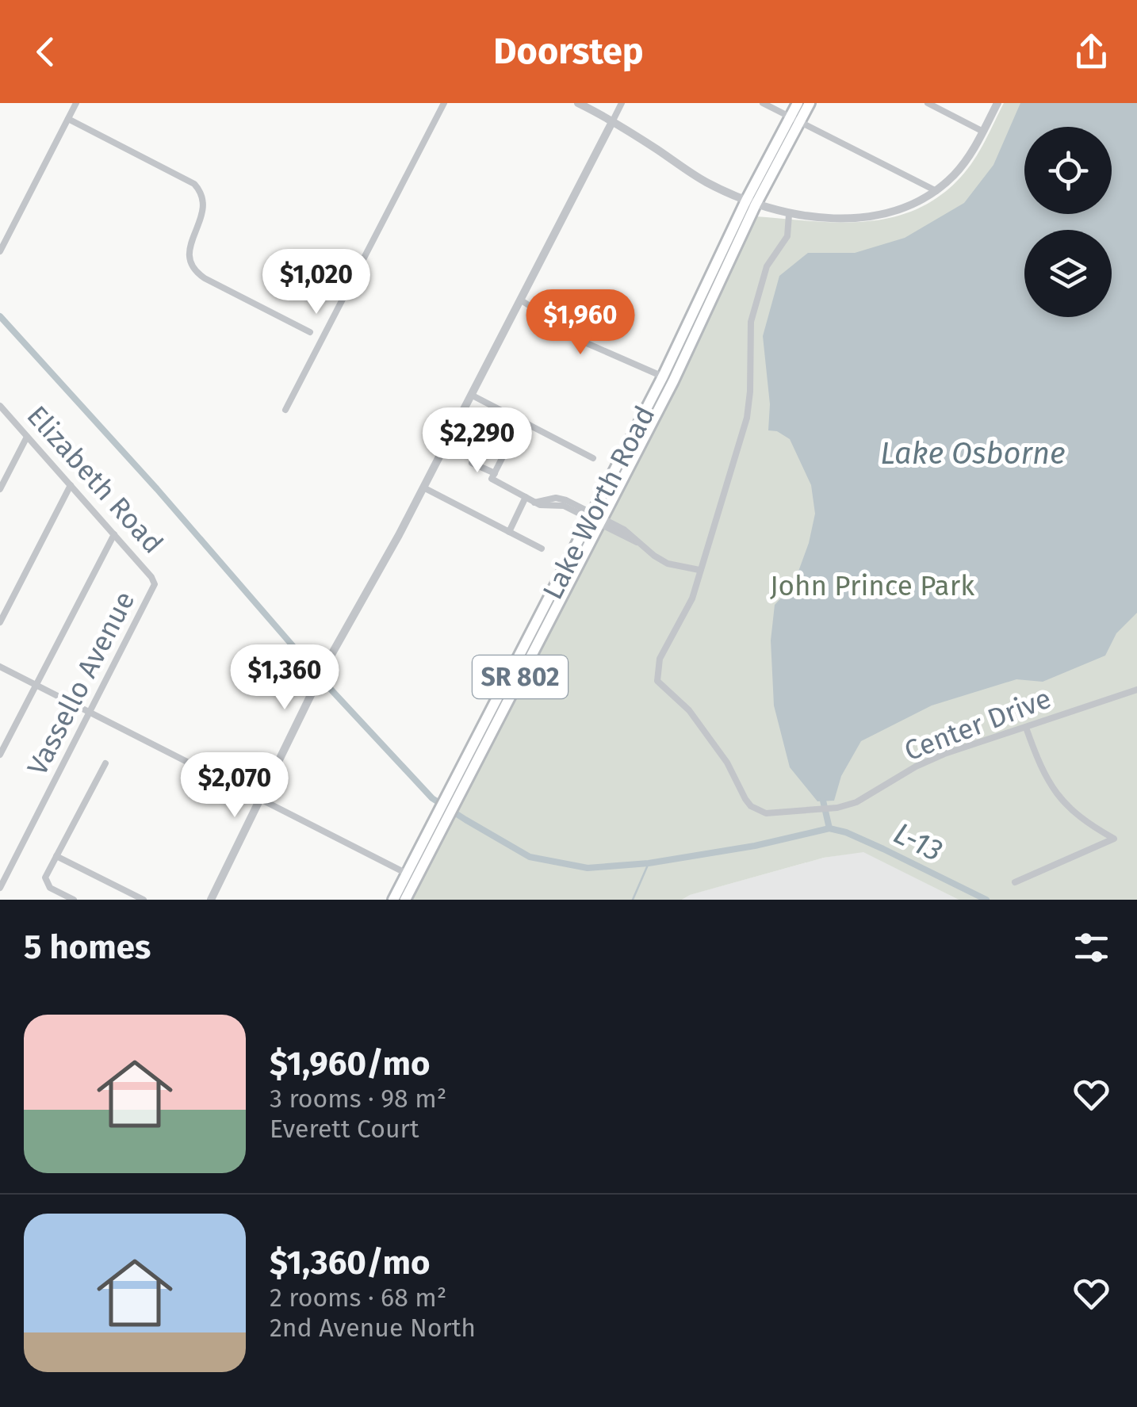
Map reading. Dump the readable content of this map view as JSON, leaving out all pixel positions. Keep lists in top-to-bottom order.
{
  "streets": {
    "main road": ["Lake Worth Road", "SR 802"],
    "street": ["Elizabeth Road", "Vassello Avenue", "Center Drive"]
  },
  "crossings": [
    ["Elizabeth Road", "Vassello Avenue"]
  ],
  "water": ["Lake Osborne", "L-13"],
  "parks": ["John Prince Park"],
  "page": {
    "header": "Doorstep",
    "price": [
      "$1,020",
      "$1,960",
      "$2,290",
      "$1,360",
      "$2,070"
    ],
    "heading": "5 homes",
    "list": [
      {
        "name": "$1,960/mo",
        "note": "3 rooms · 98 m² · Everett Court"
      },
      {
        "name": "$1,360/mo",
        "note": "2 rooms · 68 m² · 2nd Avenue North"
      }
    ]
  }
}
